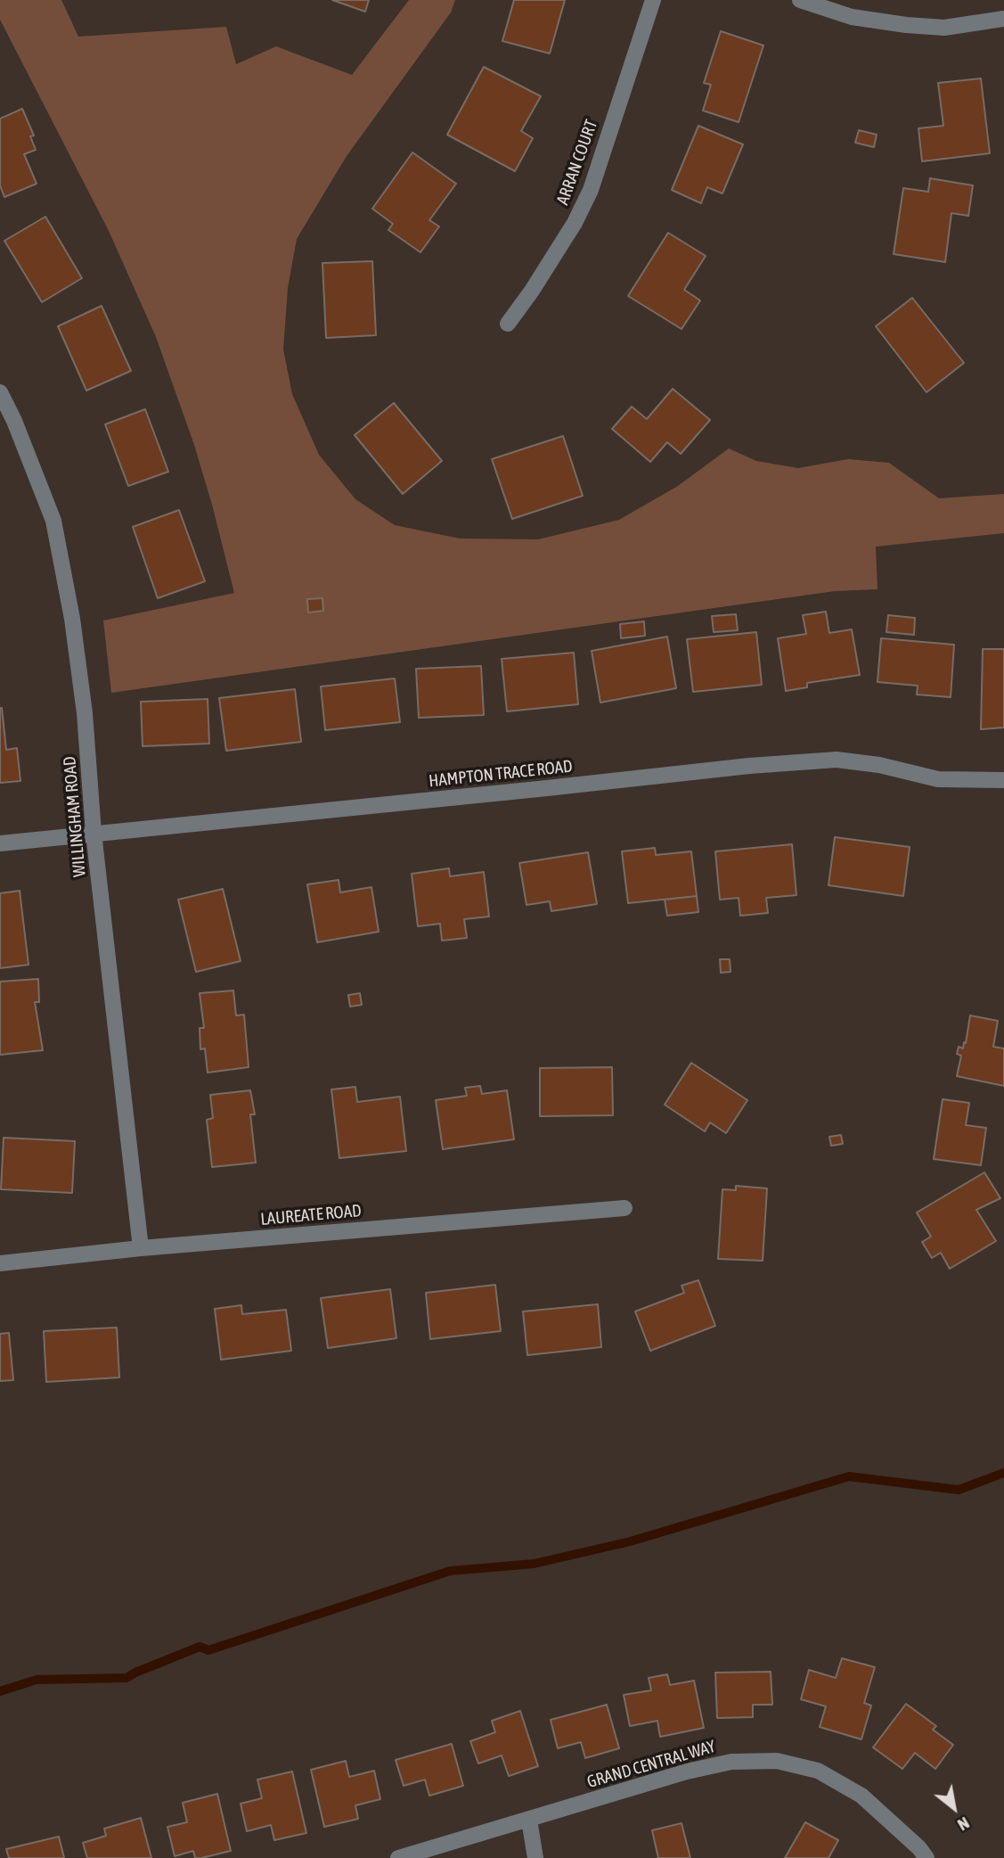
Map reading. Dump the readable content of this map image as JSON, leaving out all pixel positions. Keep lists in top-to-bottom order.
{
  "streets": {
    "street": [
      "ARRAN COURT",
      "HAMPTON TRACE ROAD",
      "WILLINGHAM ROAD",
      "LAUREATE ROAD",
      "GRAND CENTRAL WAY"
    ]
  },
  "crossings": [
    ["HAMPTON TRACE ROAD", "WILLINGHAM ROAD"],
    ["WILLINGHAM ROAD", "LAUREATE ROAD"]
  ],
  "north": "bottom right"
}
